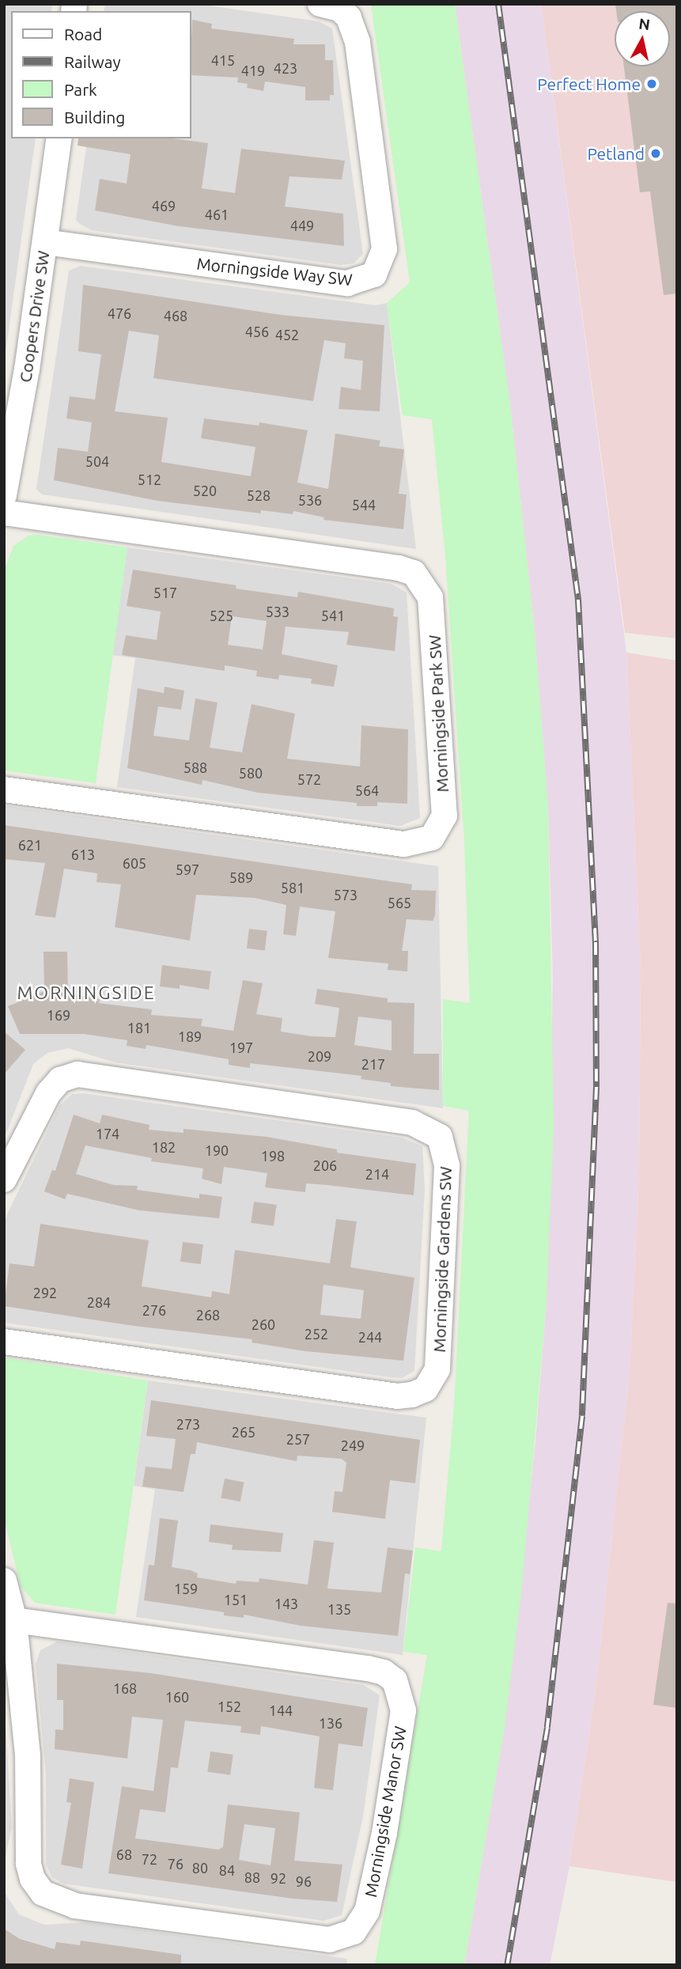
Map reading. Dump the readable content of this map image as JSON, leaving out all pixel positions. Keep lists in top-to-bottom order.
{
  "streets": {
    "street": [
      "Morningside Way SW",
      "Coopers Drive SW",
      "Morningside Park SW",
      "Morningside Gardens SW",
      "Morningside Manor SW"
    ]
  },
  "crossings": [
    ["Morningside Way SW", "Coopers Drive SW"]
  ],
  "districts": ["MORNINGSIDE"],
  "places": ["Perfect Home", "Petland"],
  "house_numbers": [
    "415",
    "423",
    "419",
    "469",
    "461",
    "449",
    "476",
    "468",
    "456",
    "452",
    "504",
    "512",
    "520",
    "528",
    "536",
    "544",
    "517",
    "533",
    "525",
    "541",
    "588",
    "580",
    "572",
    "564",
    "621",
    "613",
    "605",
    "597",
    "589",
    "581",
    "573",
    "565",
    "169",
    "181",
    "189",
    "197",
    "209",
    "217",
    "174",
    "182",
    "190",
    "198",
    "206",
    "214",
    "292",
    "284",
    "276",
    "268",
    "260",
    "252",
    "244",
    "273",
    "265",
    "257",
    "249",
    "159",
    "151",
    "143",
    "135",
    "168",
    "160",
    "152",
    "144",
    "136",
    "68",
    "72",
    "76",
    "80",
    "84",
    "88",
    "92",
    "96"
  ],
  "legend": [
    "Road",
    "Railway",
    "Park",
    "Building"
  ],
  "north": "top"
}
